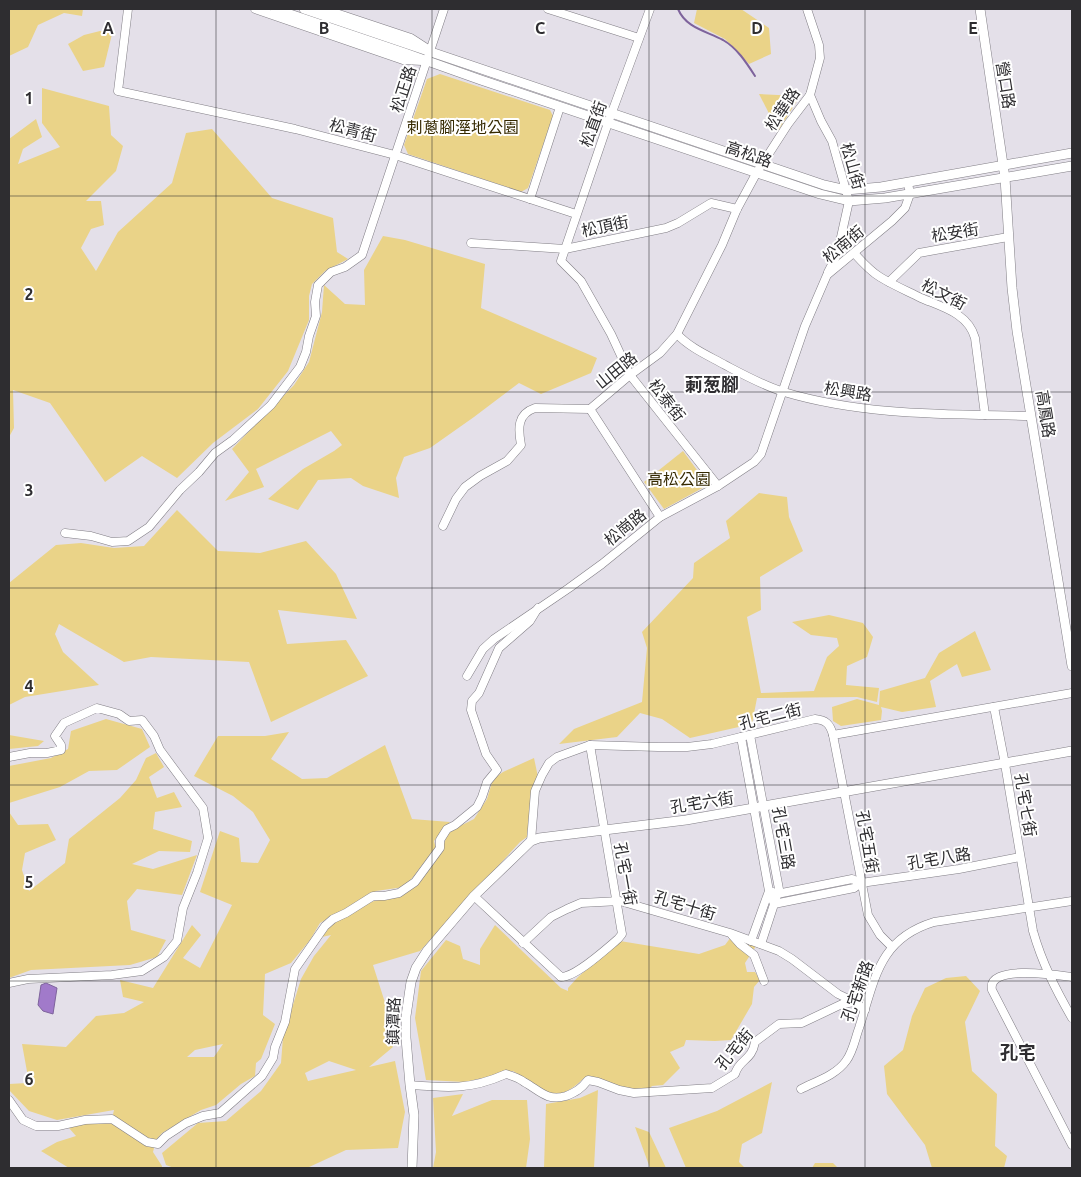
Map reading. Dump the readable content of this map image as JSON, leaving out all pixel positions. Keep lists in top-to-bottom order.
{
  "streets": {
    "street": [
      "營口路",
      "松正路",
      "松華路",
      "松直街",
      "松青街",
      "高松路",
      "松山街",
      "松頂街",
      "松安街",
      "松南街",
      "松文街",
      "山田路",
      "松興路",
      "松泰街",
      "高鳳路",
      "松崗路",
      "孔宅二街",
      "孔宅六街",
      "孔宅七街",
      "孔宅三路",
      "孔宅五街",
      "孔宅八路",
      "孔宅一街",
      "孔宅十街",
      "孔宅新路",
      "鎮潭路",
      "孔宅街"
    ]
  },
  "crossings": [
    ["營口路", "高松路"],
    ["營口路", "高鳳路"],
    ["松正路", "松青街"],
    ["松正路", "高松路"],
    ["松華路", "高松路"],
    ["松華路", "松山街"],
    ["松華路", "山田路"],
    ["松直街", "松青街"],
    ["松直街", "高松路"],
    ["松直街", "松頂街"],
    ["松直街", "松泰街"],
    ["高松路", "松山街"],
    ["高松路", "松南街"],
    ["高松路", "山田路"],
    ["高松路", "高鳳路"],
    ["松山街", "松南街"],
    ["松頂街", "山田路"],
    ["松頂街", "松泰街"],
    ["松安街", "松文街"],
    ["松安街", "高鳳路"],
    ["松南街", "松文街"],
    ["松南街", "松興路"],
    ["松南街", "松崗路"],
    ["松文街", "松興路"],
    ["山田路", "松興路"],
    ["山田路", "松泰街"],
    ["松興路", "高鳳路"],
    ["松興路", "松崗路"],
    ["松泰街", "松崗路"],
    ["孔宅二街", "孔宅六街"],
    ["孔宅二街", "孔宅三路"],
    ["孔宅二街", "孔宅五街"],
    ["孔宅二街", "孔宅一街"],
    ["孔宅六街", "孔宅七街"],
    ["孔宅六街", "孔宅三路"],
    ["孔宅六街", "孔宅五街"],
    ["孔宅六街", "孔宅一街"],
    ["孔宅七街", "孔宅八路"],
    ["孔宅七街", "孔宅新路"],
    ["孔宅三路", "孔宅八路"],
    ["孔宅三路", "孔宅十街"],
    ["孔宅五街", "孔宅八路"],
    ["孔宅五街", "孔宅新路"],
    ["孔宅一街", "孔宅十街"],
    ["孔宅十街", "孔宅街"],
    ["鎮潭路", "孔宅街"]
  ],
  "districts": ["莿葱腳", "孔宅"],
  "parks": ["刺蔥腳溼地公園", "高松公園"],
  "grid": {
    "columns": [
      "A",
      "B",
      "C",
      "D",
      "E"
    ],
    "rows": [
      "1",
      "2",
      "3",
      "4",
      "5",
      "6"
    ]
  }
}
